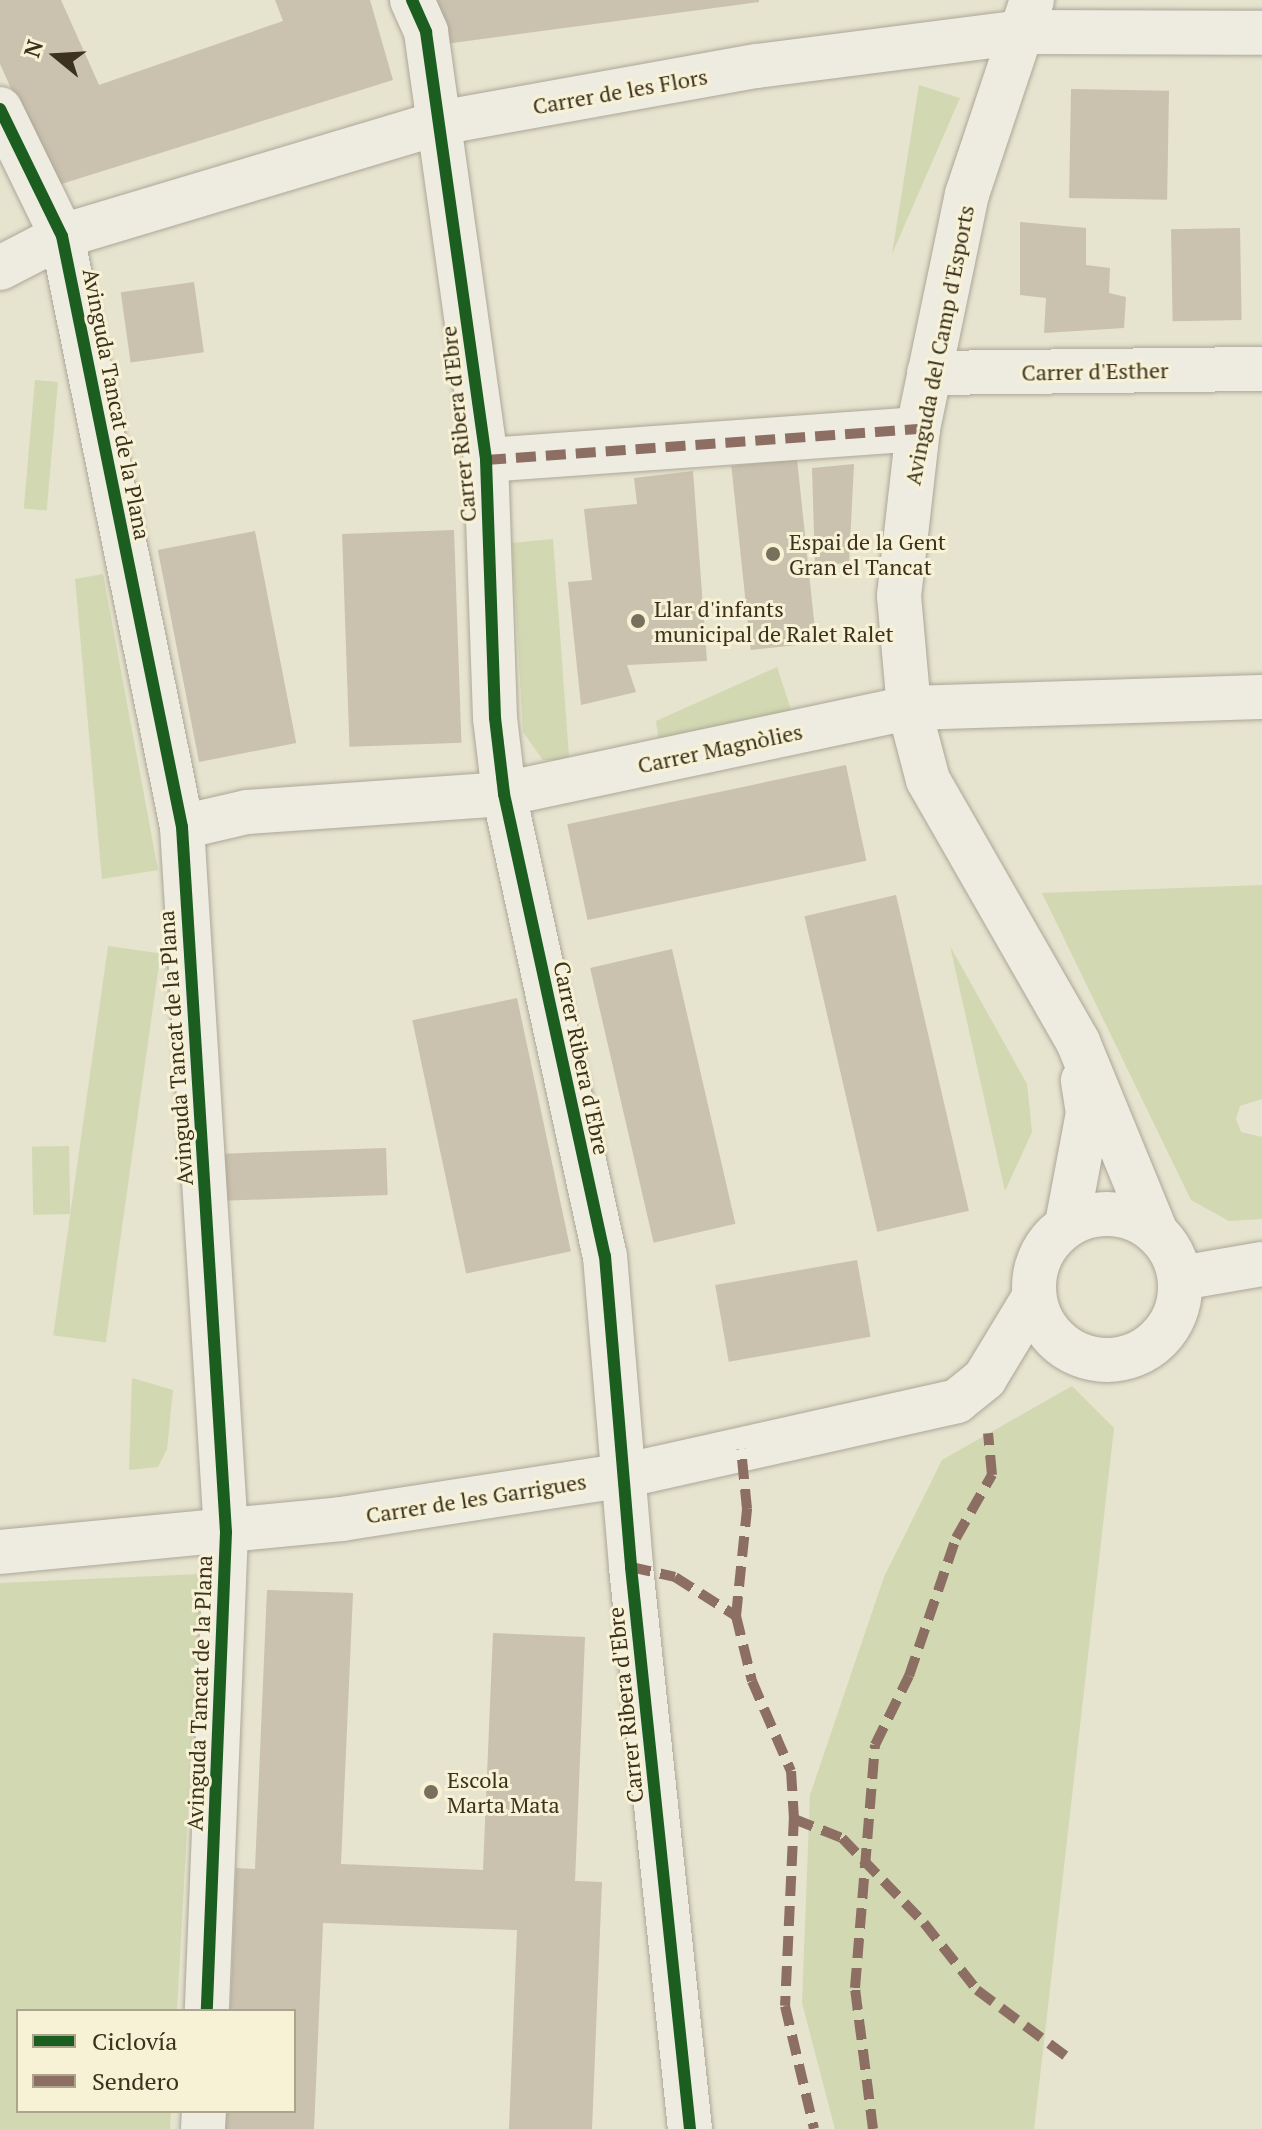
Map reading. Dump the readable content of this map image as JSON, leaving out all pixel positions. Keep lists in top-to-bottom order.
{
  "streets": {
    "street": [
      "Carrer de les Flors",
      "Avinguda del Camp d'Esports",
      "Carrer d'Esther",
      "Avinguda Tancat de la Plana",
      "Carrer Ribera d'Ebre",
      "Carrer Magnòlies",
      "Carrer de les Garrigues"
    ]
  },
  "crossings": [
    ["Carrer de les Flors", "Avinguda del Camp d'Esports"],
    ["Carrer de les Flors", "Avinguda Tancat de la Plana"],
    ["Carrer de les Flors", "Carrer Ribera d'Ebre"],
    ["Avinguda del Camp d'Esports", "Carrer d'Esther"],
    ["Avinguda del Camp d'Esports", "Carrer Magnòlies"],
    ["Avinguda del Camp d'Esports", "Carrer de les Garrigues"],
    ["Avinguda Tancat de la Plana", "Carrer Magnòlies"],
    ["Avinguda Tancat de la Plana", "Carrer de les Garrigues"],
    ["Carrer Ribera d'Ebre", "Carrer Magnòlies"],
    ["Carrer Ribera d'Ebre", "Carrer de les Garrigues"]
  ],
  "places": ["Espai de la Gent Gran el Tancat", "Llar d'infants municipal de Ralet Ralet", "Escola Marta Mata"],
  "legend": ["Ciclovía", "Sendero"],
  "north": "left"
}
